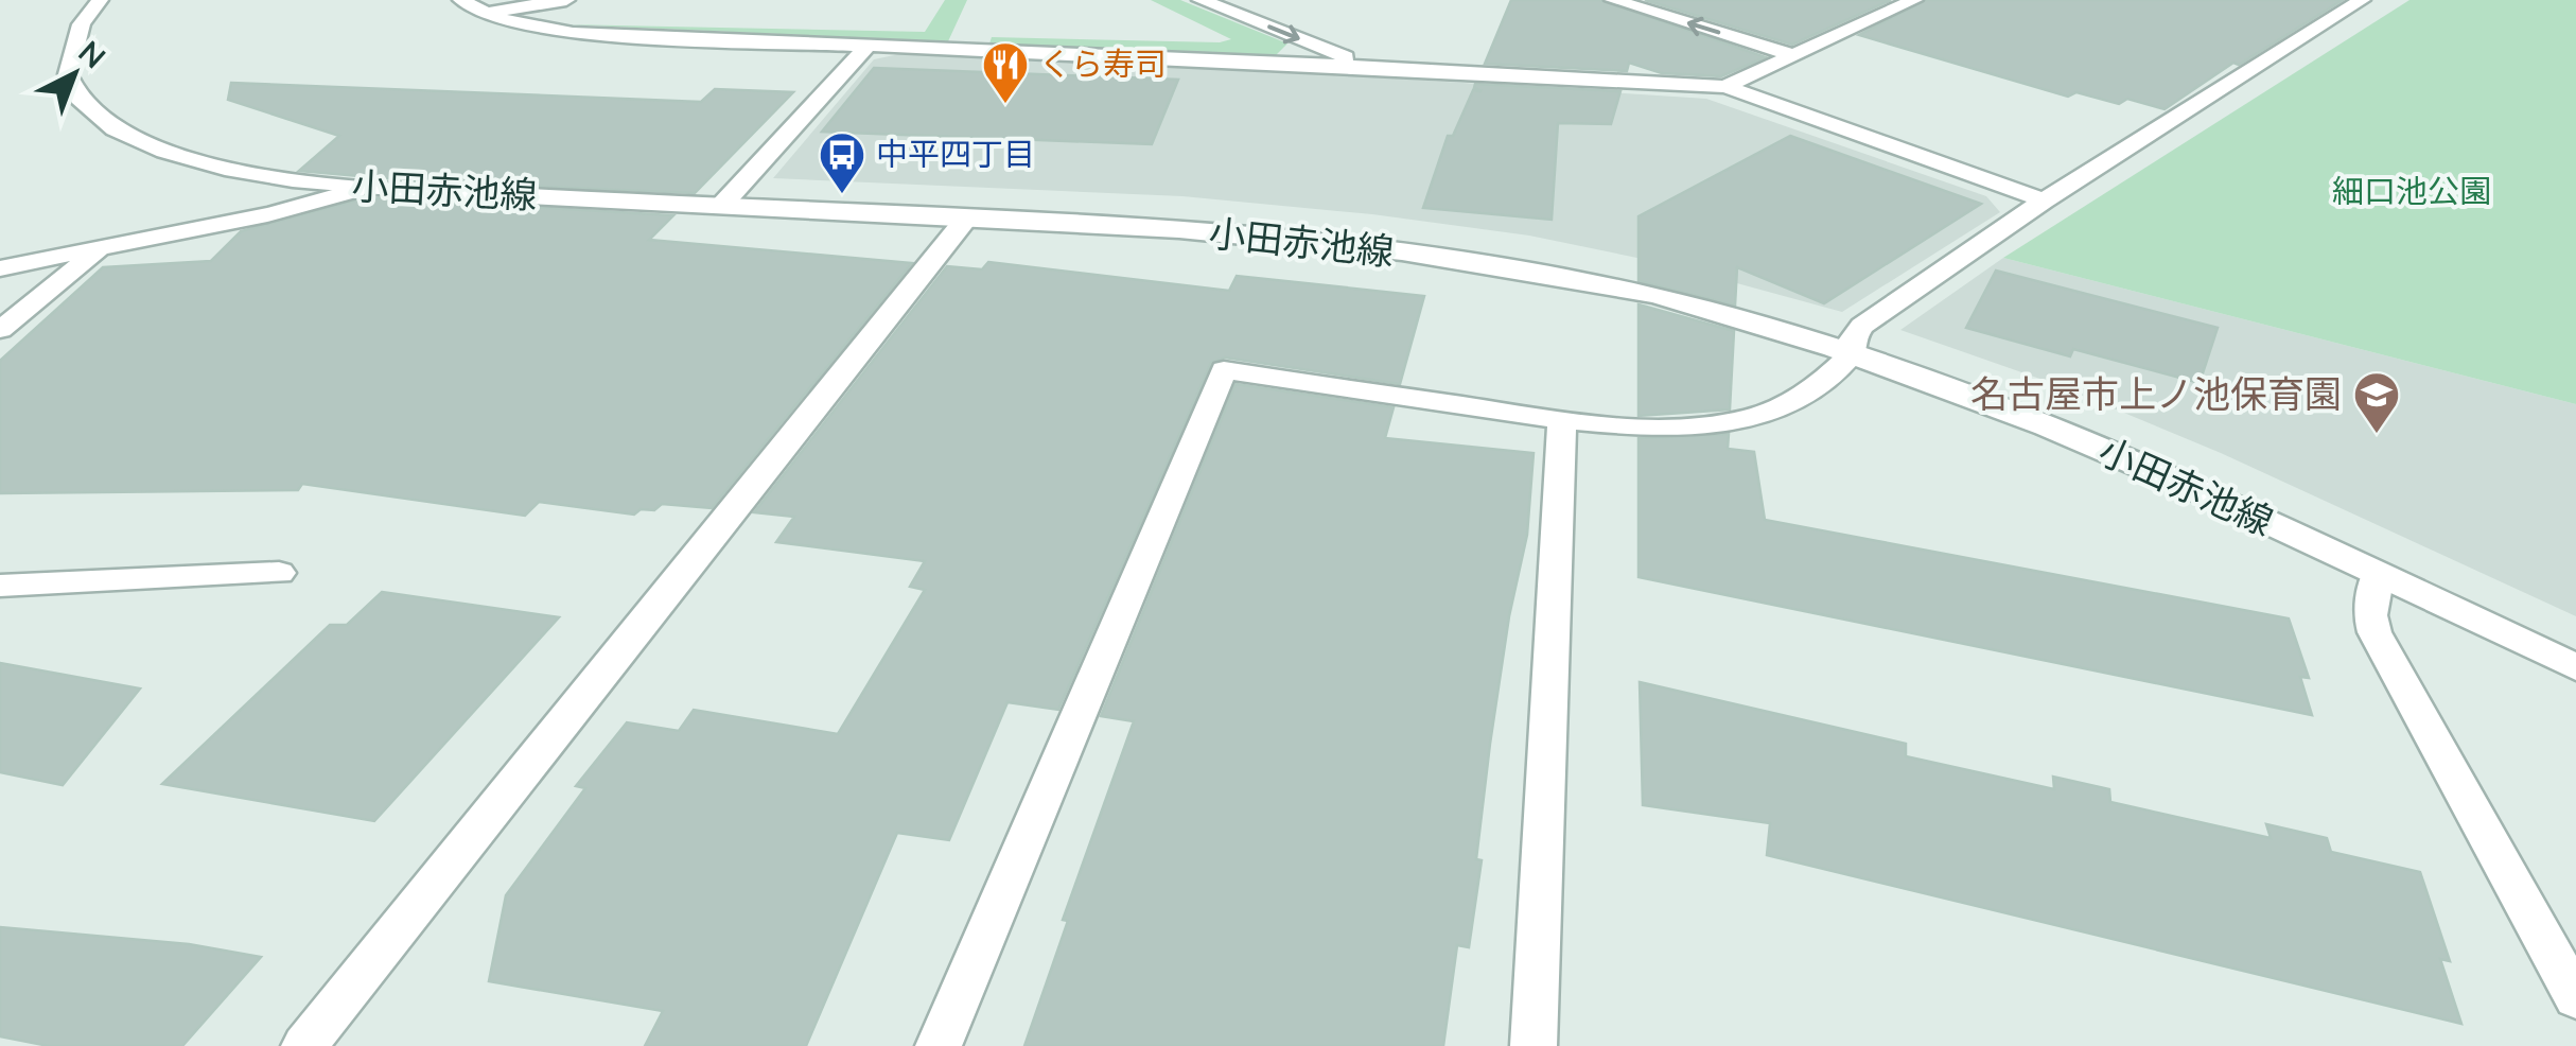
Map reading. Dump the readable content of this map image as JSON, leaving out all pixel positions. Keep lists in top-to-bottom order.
{
  "streets": {
    "street": ["小田赤池線"]
  },
  "parks": ["細口池公園"],
  "places": {
    "restaurant": ["くら寿司"],
    "bus stop": ["中平四丁目"],
    "school or university": ["名古屋市上ノ池保育園"]
  },
  "north": "top right"
}
